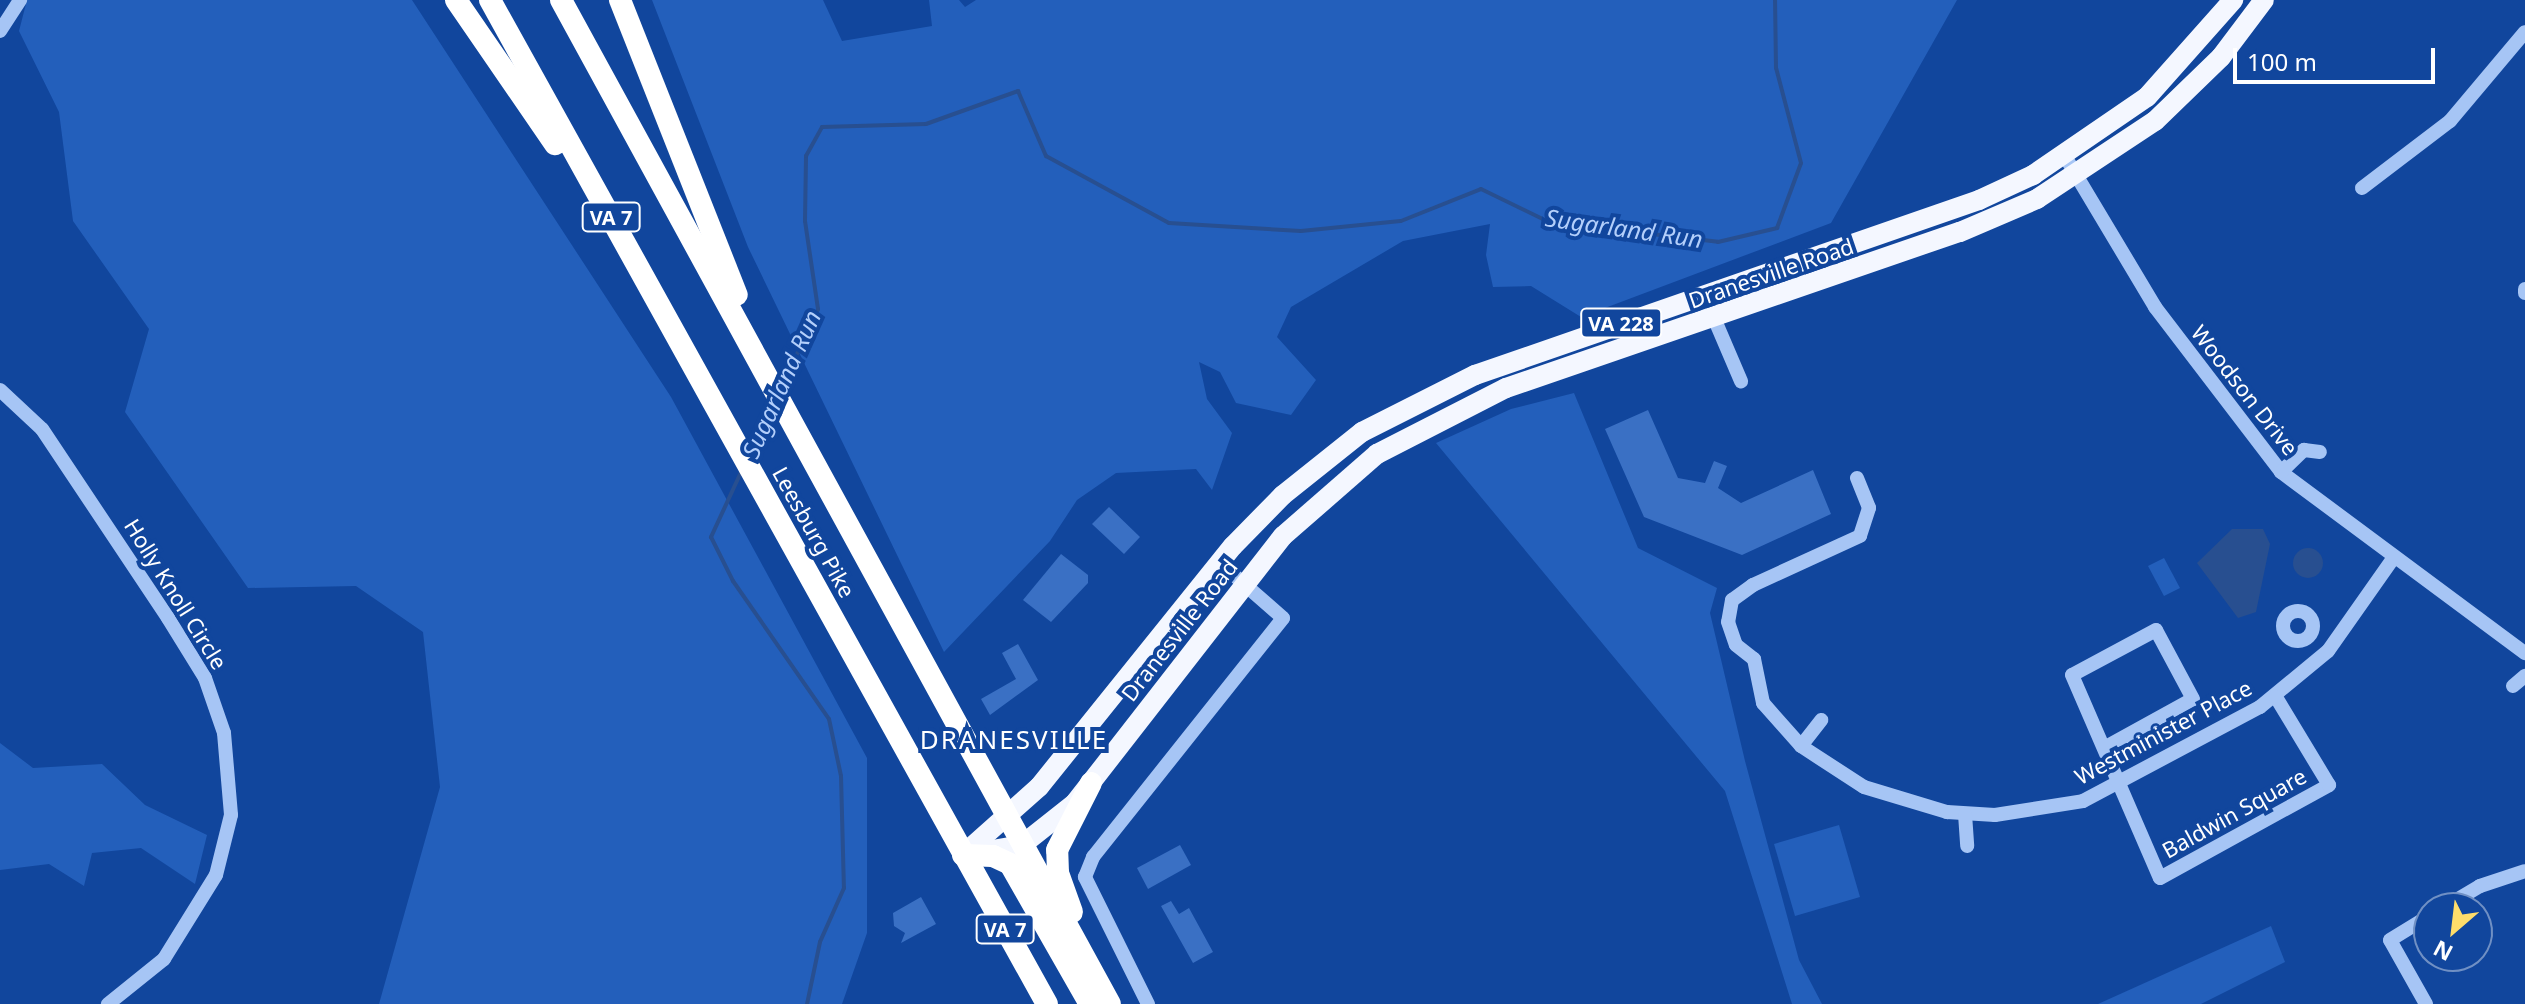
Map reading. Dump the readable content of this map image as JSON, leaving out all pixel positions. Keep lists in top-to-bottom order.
{
  "streets": {
    "highway": ["VA 7", "Leesburg Pike"],
    "main road": ["Dranesville Road", "VA 228"],
    "street": [
      "Woodson Drive",
      "Holly Knoll Circle",
      "Westminister Place",
      "Baldwin Square"
    ]
  },
  "crossings": [
    ["Dranesville Road", "Woodson Drive"],
    ["Dranesville Road", "Leesburg Pike"],
    ["Woodson Drive", "Westminister Place"],
    ["Westminister Place", "Baldwin Square"]
  ],
  "districts": ["DRANESVILLE"],
  "water": ["Sugarland Run"],
  "scale_bar": "100 m",
  "north": "bottom left"
}
